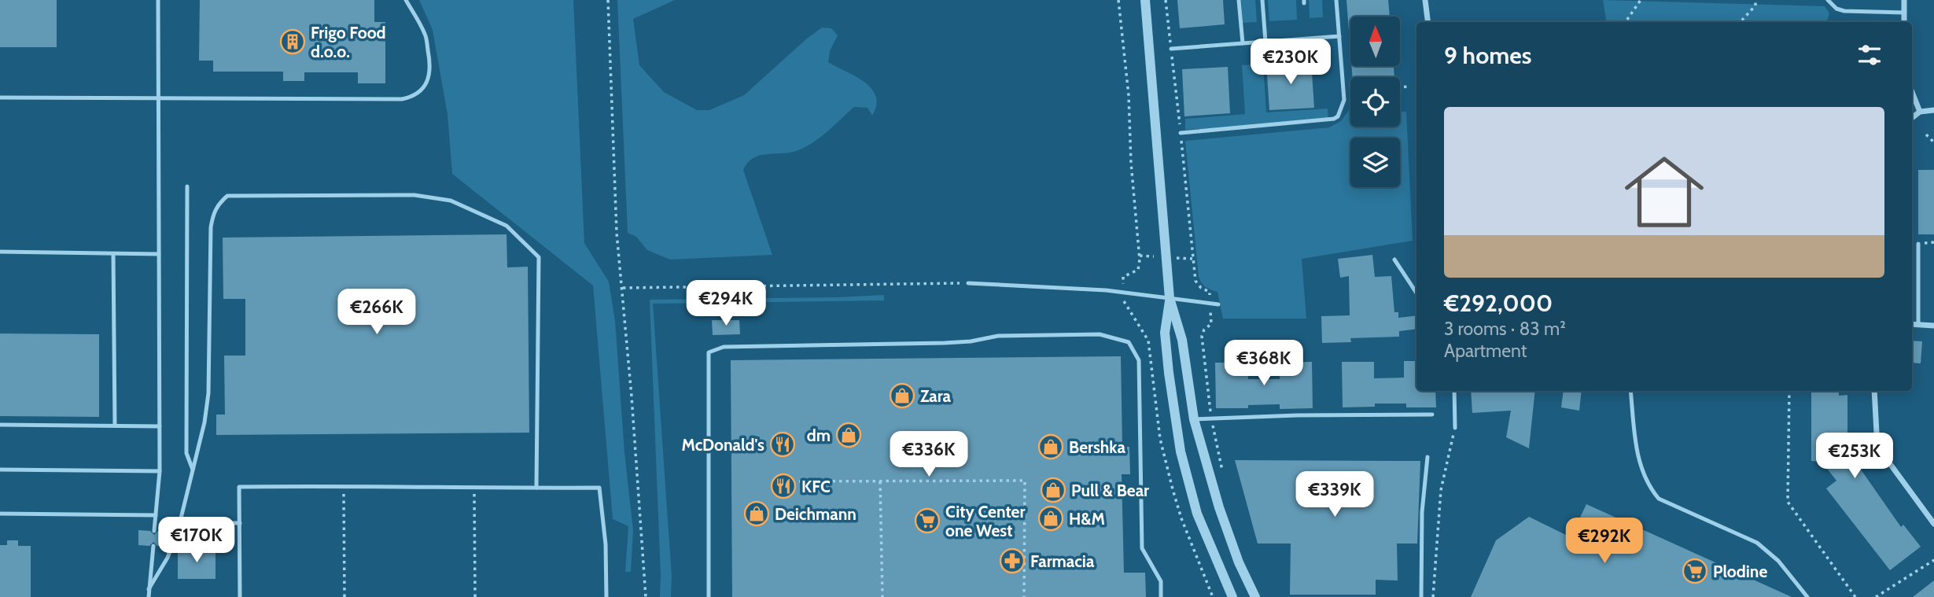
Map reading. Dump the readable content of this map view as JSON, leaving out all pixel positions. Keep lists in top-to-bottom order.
{
  "places": {
    "building": ["Frigo Food d.o.o."],
    "shop": [
      "Zara",
      "dm",
      "Bershka",
      "Pull & Bear",
      "Deichmann",
      "H&M"
    ],
    "restaurant": ["McDonald's", "KFC"],
    "supermarket": ["City Center one West", "Plodine"],
    "pharmacy": ["Farmacia"]
  },
  "north": "top",
  "page": {
    "heading": "9 homes",
    "price": [
      "€230K",
      "€294K",
      "€266K",
      "€368K",
      "€336K",
      "€253K",
      "€339K",
      "€170K",
      "€292K"
    ],
    "list": [
      {
        "name": "€292,000",
        "note": "3 rooms · 83 m² · Apartment"
      }
    ]
  }
}
